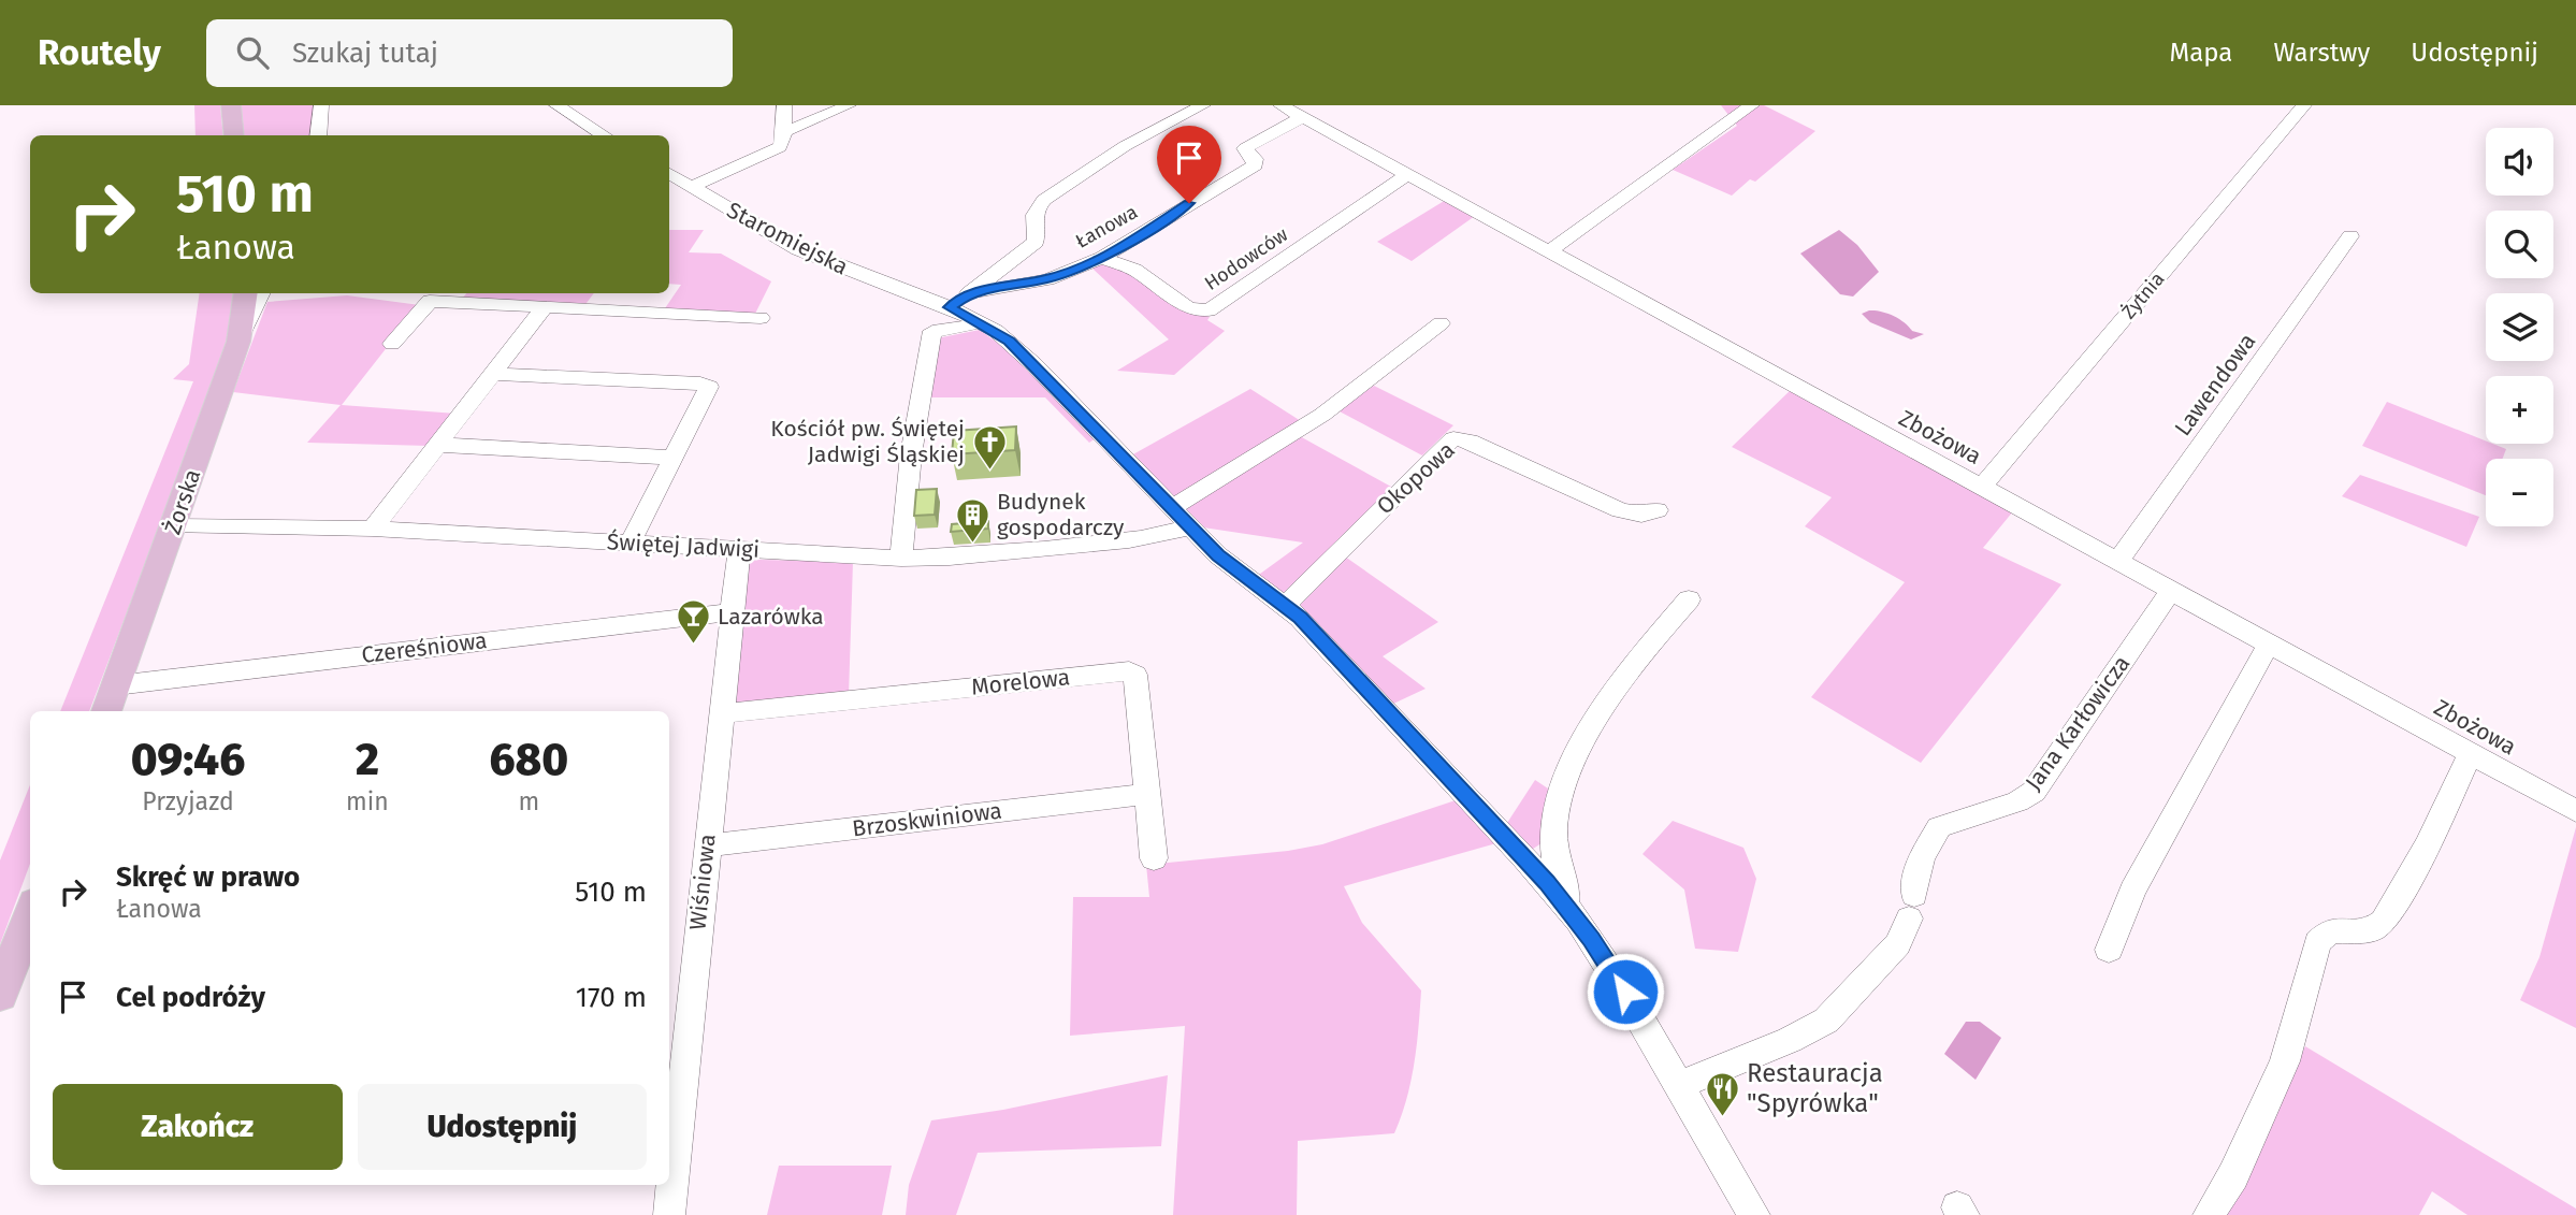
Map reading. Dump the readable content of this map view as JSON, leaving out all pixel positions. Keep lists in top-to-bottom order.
{
  "streets": {
    "main road": ["Żorska"],
    "street": [
      "Łanowa",
      "Staromiejska",
      "Hodowców",
      "Żytnia",
      "Lawendowa",
      "Zbożowa",
      "Okopowa",
      "Świętej Jadwigi",
      "Czereśniowa",
      "Morelowa",
      "Jana Karłowicza",
      "Brzoskwiniowa",
      "Wiśniowa"
    ]
  },
  "crossings": [
    ["Łanowa", "Staromiejska"],
    ["Łanowa", "Hodowców"],
    ["Łanowa", "Zbożowa"],
    ["Staromiejska", "Okopowa"],
    ["Staromiejska", "Świętej Jadwigi"],
    ["Staromiejska", "Jana Karłowicza"],
    ["Hodowców", "Zbożowa"],
    ["Żytnia", "Zbożowa"],
    ["Lawendowa", "Zbożowa"],
    ["Zbożowa", "Jana Karłowicza"],
    ["Żorska", "Świętej Jadwigi"],
    ["Żorska", "Czereśniowa"],
    ["Świętej Jadwigi", "Wiśniowa"],
    ["Czereśniowa", "Wiśniowa"],
    ["Morelowa", "Brzoskwiniowa"],
    ["Morelowa", "Wiśniowa"],
    ["Brzoskwiniowa", "Wiśniowa"]
  ],
  "places": {
    "church": ["Kościół pw. Świętej Jadwigi Śląskiej"],
    "building": ["Budynek gospodarczy"],
    "bar": ["Lazarówka"],
    "restaurant": ["Restauracja \"Spyrówka\""]
  },
  "page": {
    "header": "Routely",
    "search": "Szukaj tutaj",
    "nav": ["Mapa", "Warstwy", "Udostępnij"],
    "map_buttons": ["+", "−"],
    "turn": ["510 m", "Łanowa"],
    "eta": [
      "09:46",
      "Przyjazd",
      "2",
      "min",
      "680",
      "m"
    ],
    "list": [
      {
        "name": "Skręć w prawo",
        "note": "Łanowa",
        "value": "510 m"
      },
      {
        "name": "Cel podróży",
        "value": "170 m"
      }
    ],
    "buttons": ["Zakończ", "Udostępnij"]
  }
}
